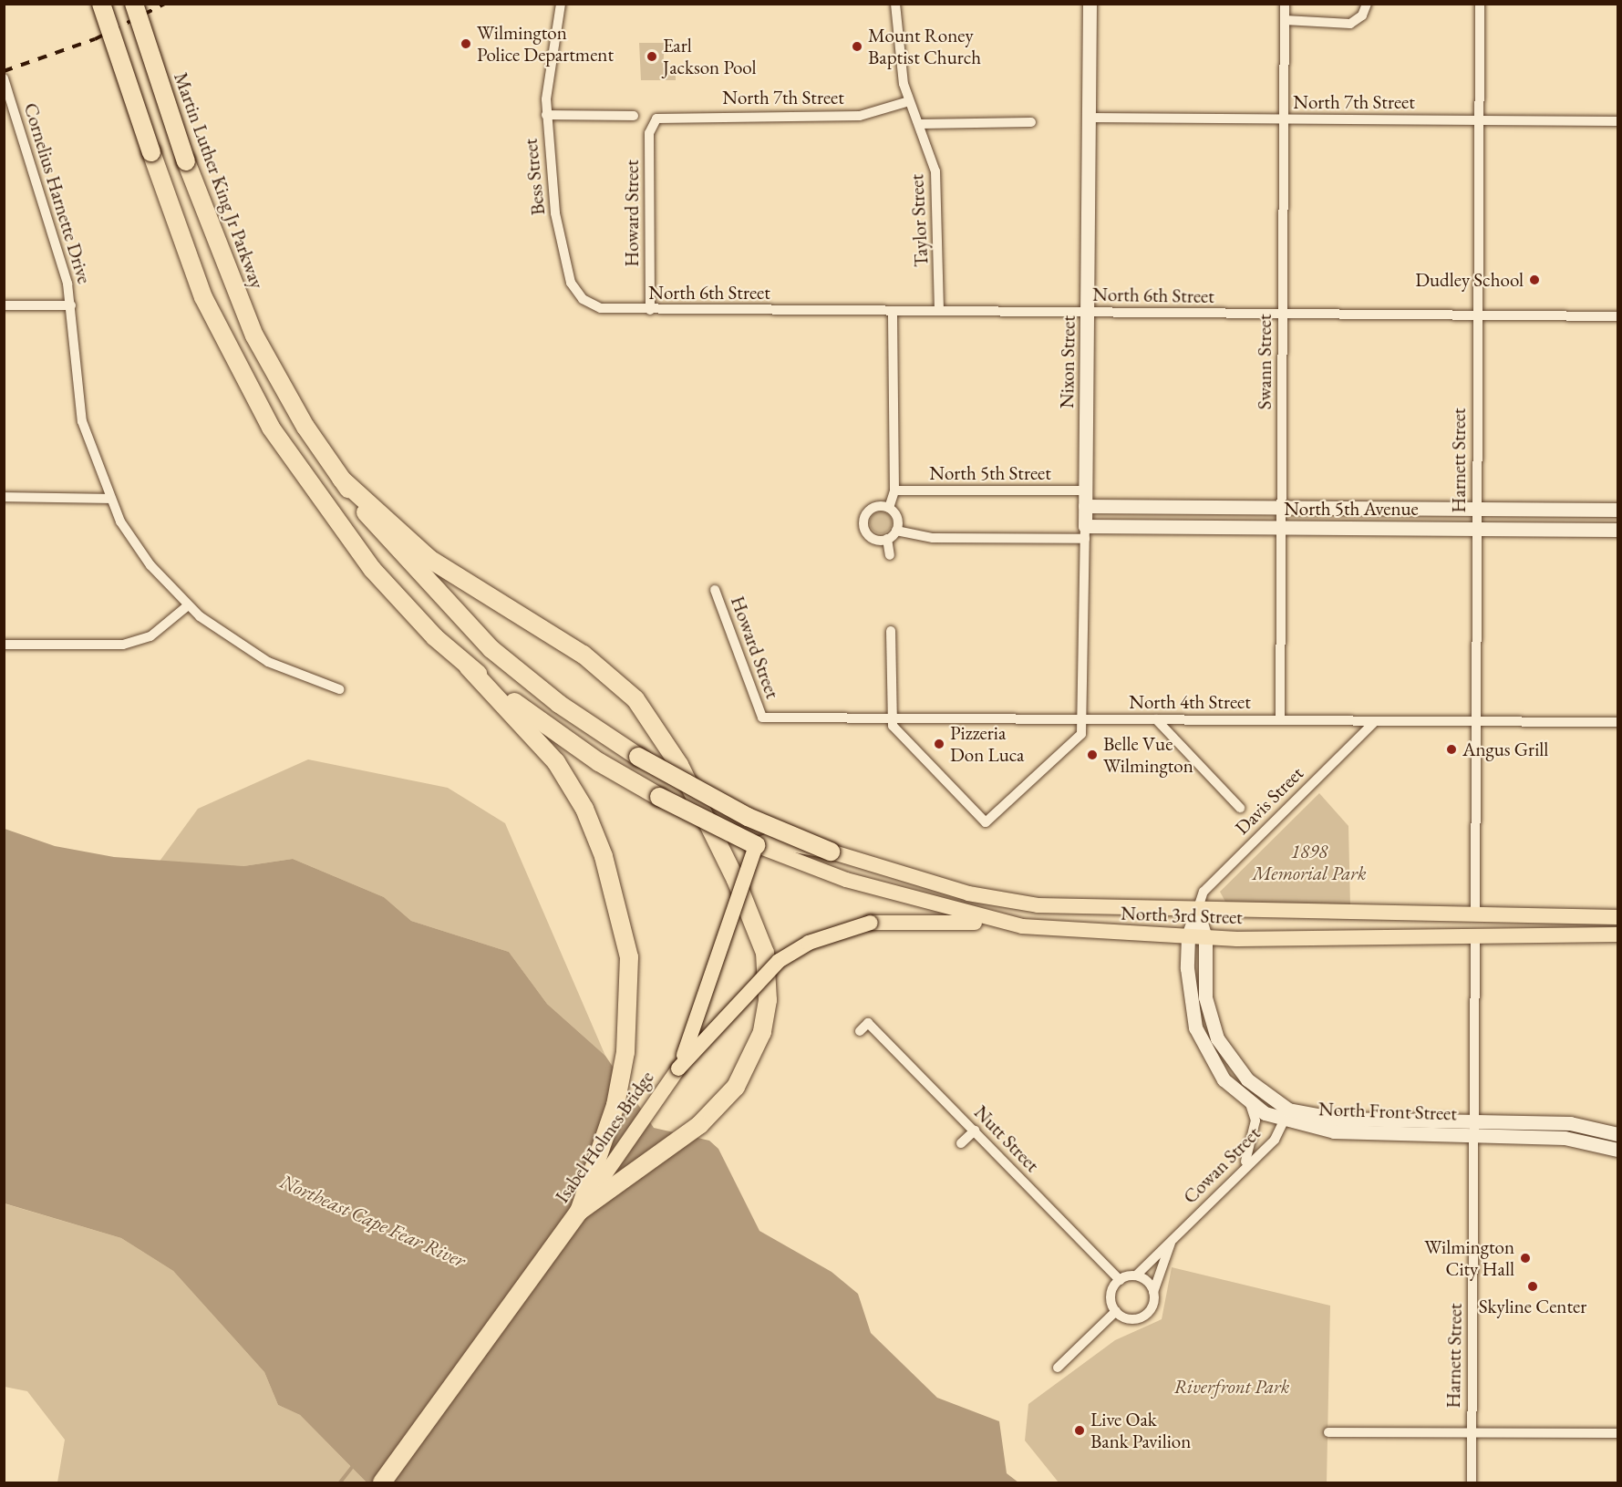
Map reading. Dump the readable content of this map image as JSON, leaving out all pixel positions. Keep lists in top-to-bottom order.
{
  "streets": {
    "highway": ["Martin Luther King Jr Parkway", "Isabel Holmes Bridge"],
    "main road": ["North 3rd Street"],
    "street": [
      "North 7th Street",
      "Bess Street",
      "Cornelius Harnette Drive",
      "Howard Street",
      "Taylor Street",
      "North 6th Street",
      "Nixon Street",
      "Swann Street",
      "Harnett Street",
      "North 5th Street",
      "North 5th Avenue",
      "North 4th Street",
      "Davis Street",
      "North Front Street",
      "Nutt Street",
      "Cowan Street"
    ]
  },
  "crossings": [
    ["North 7th Street", "Howard Street"],
    ["North 7th Street", "Taylor Street"],
    ["North 7th Street", "Nixon Street"],
    ["North 7th Street", "Swann Street"],
    ["North 7th Street", "Harnett Street"],
    ["Bess Street", "North 6th Street"],
    ["Martin Luther King Jr Parkway", "North 3rd Street"],
    ["Howard Street", "North 6th Street"],
    ["Howard Street", "North 4th Street"],
    ["Taylor Street", "North 6th Street"],
    ["North 6th Street", "Nixon Street"],
    ["North 6th Street", "Swann Street"],
    ["North 6th Street", "Harnett Street"],
    ["Nixon Street", "North 5th Street"],
    ["Nixon Street", "North 5th Avenue"],
    ["Nixon Street", "North 4th Street"],
    ["Swann Street", "North 5th Avenue"],
    ["Swann Street", "North 4th Street"],
    ["Harnett Street", "North 5th Avenue"],
    ["Harnett Street", "North 4th Street"],
    ["Harnett Street", "North 3rd Street"],
    ["Harnett Street", "North Front Street"],
    ["North 4th Street", "Davis Street"],
    ["Davis Street", "North 3rd Street"],
    ["Davis Street", "North Front Street"],
    ["North 3rd Street", "North Front Street"],
    ["North 3rd Street", "Isabel Holmes Bridge"],
    ["North Front Street", "Cowan Street"],
    ["Nutt Street", "Cowan Street"]
  ],
  "water": ["Northeast Cape Fear River"],
  "parks": ["1898 Memorial Park", "Riverfront Park"],
  "places": [
    "Wilmington Police Department",
    "Mount Roney Baptist Church",
    "Earl Jackson Pool",
    "Dudley School",
    "Pizzeria Don Luca",
    "Angus Grill",
    "Belle Vue Wilmington",
    "Wilmington City Hall",
    "Skyline Center",
    "Live Oak Bank Pavilion"
  ]
}
